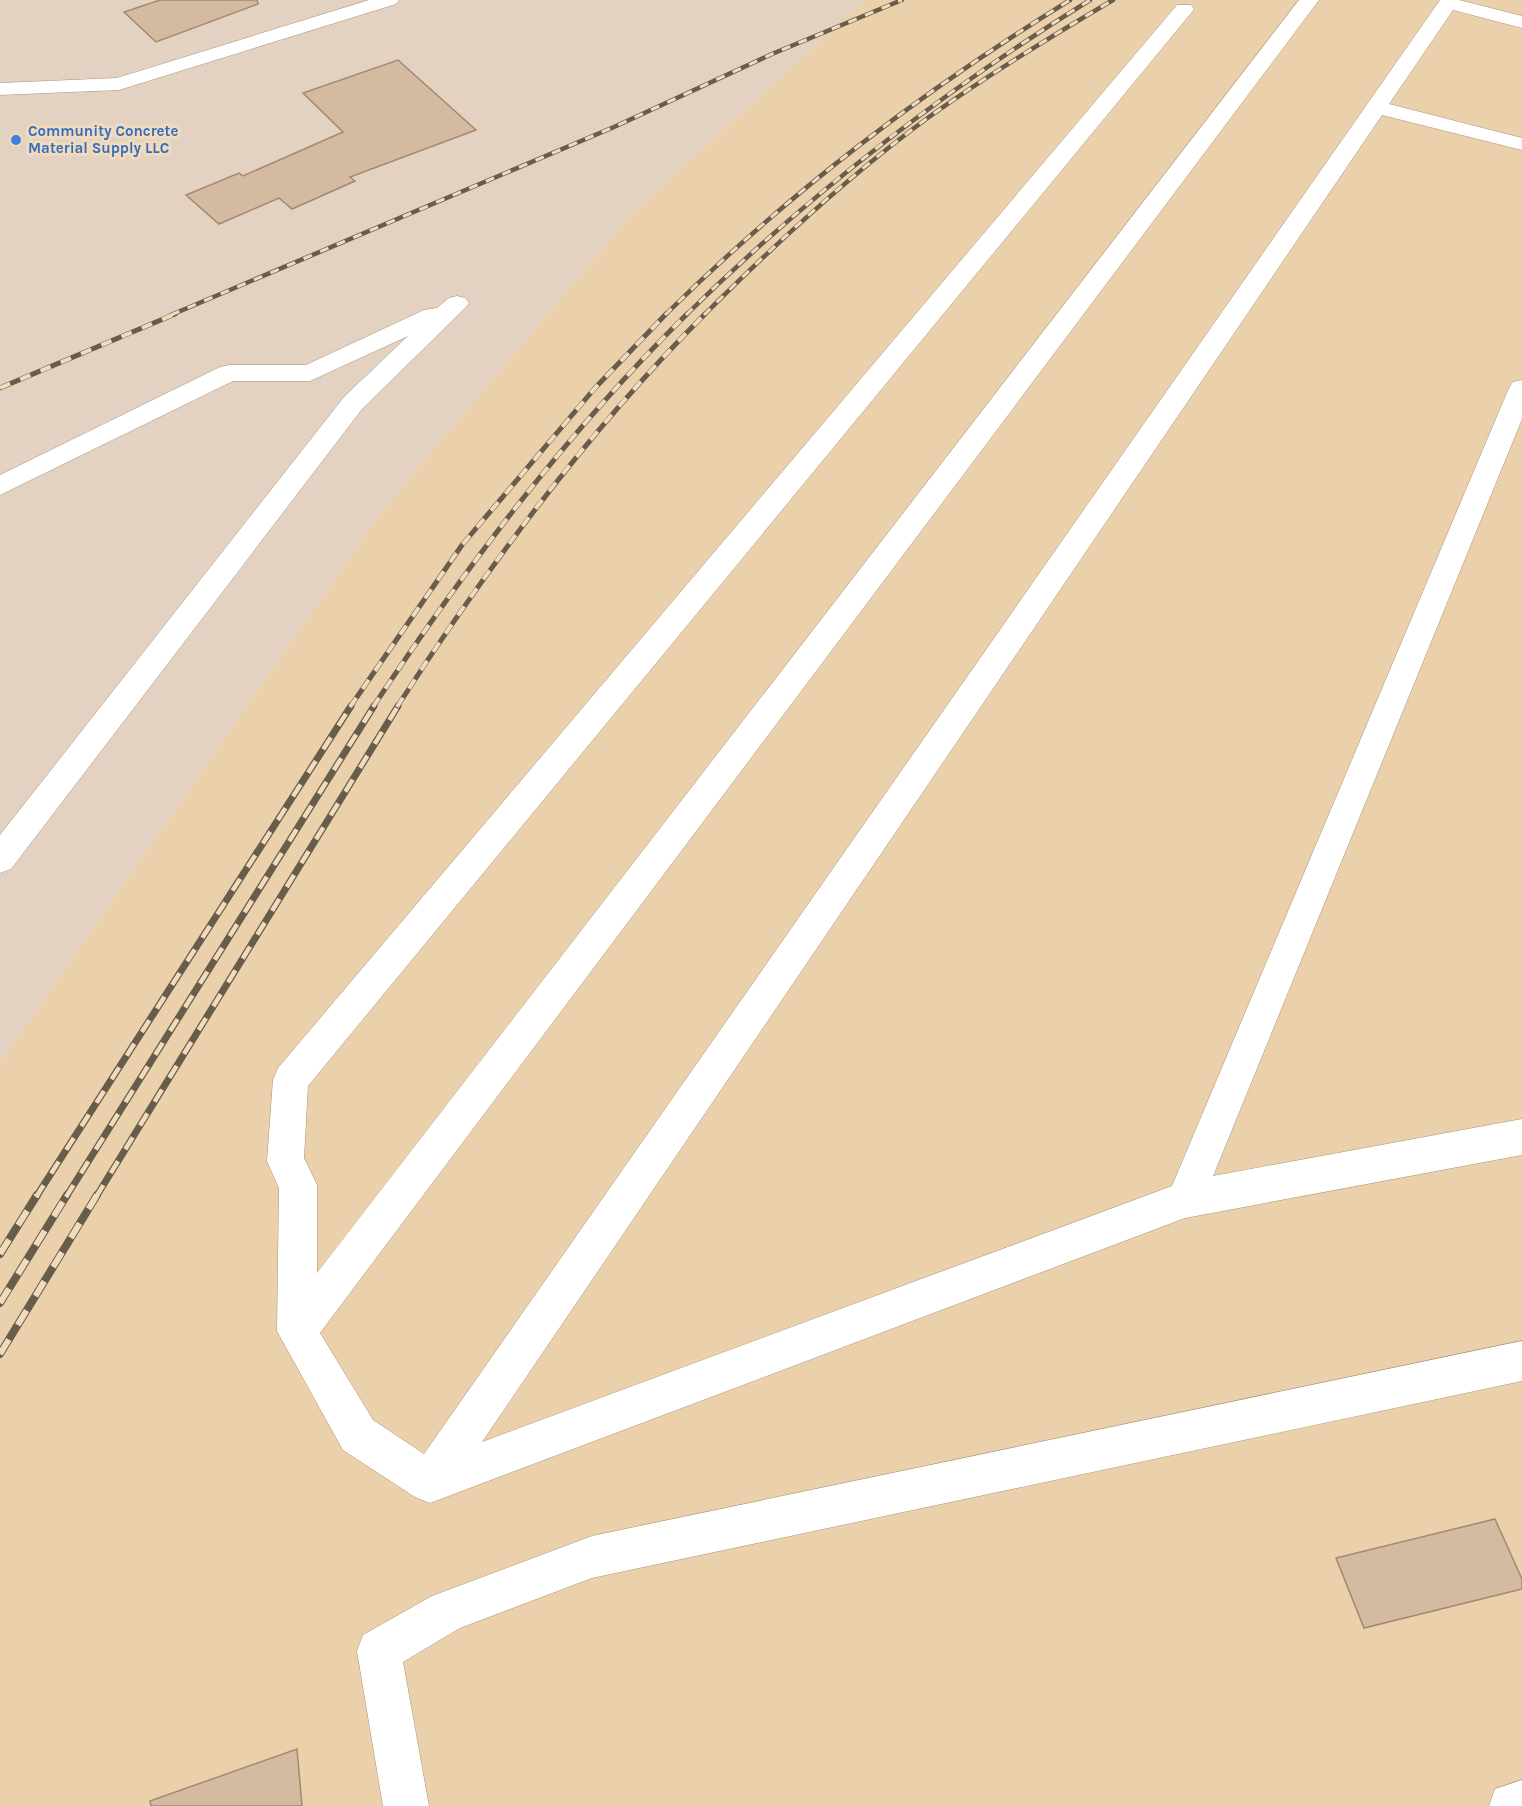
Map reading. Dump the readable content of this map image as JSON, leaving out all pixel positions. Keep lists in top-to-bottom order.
{
  "places": ["Community Concrete Material Supply LLC"]
}
